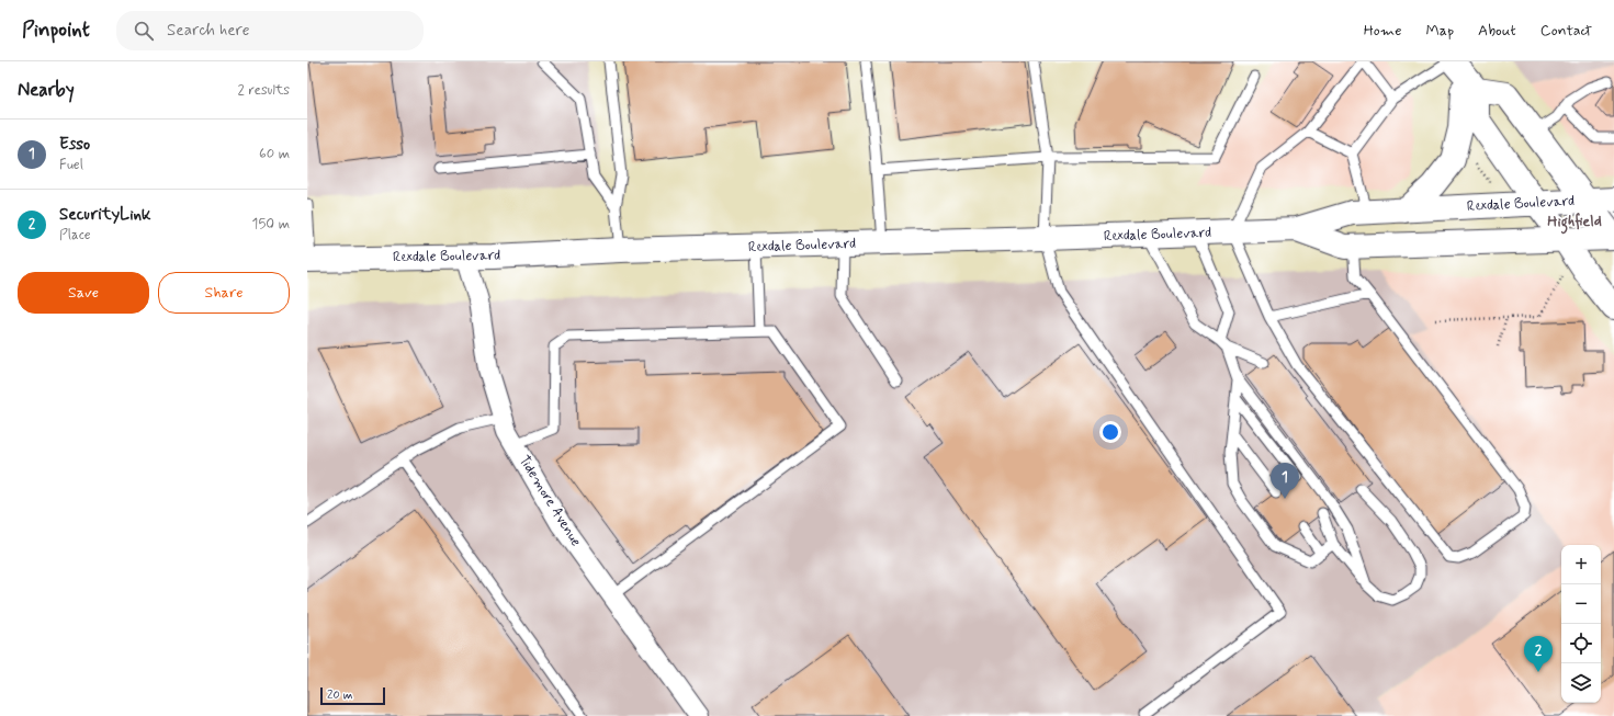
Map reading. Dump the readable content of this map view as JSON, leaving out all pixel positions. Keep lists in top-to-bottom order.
{
  "streets": {
    "main road": ["Rexdale Boulevard"],
    "street": ["Tidemore Avenue"]
  },
  "crossings": [
    ["Rexdale Boulevard", "Tidemore Avenue"]
  ],
  "districts": ["Highfield"],
  "scale_bar": "20 m",
  "page": {
    "header": "Pinpoint",
    "search": "Search here",
    "nav": [
      "Home",
      "Map",
      "About",
      "Contact"
    ],
    "heading": ["Nearby", "2 results"],
    "list": [
      {
        "mark": "1",
        "name": "Esso",
        "note": "Fuel",
        "value": "60 m"
      },
      {
        "mark": "2",
        "name": "SecurityLink",
        "note": "Place",
        "value": "150 m"
      }
    ],
    "buttons": ["Save", "Share"],
    "pins": ["1", "2"],
    "map_buttons": ["+", "−"],
    "scale": "20 m"
  }
}
